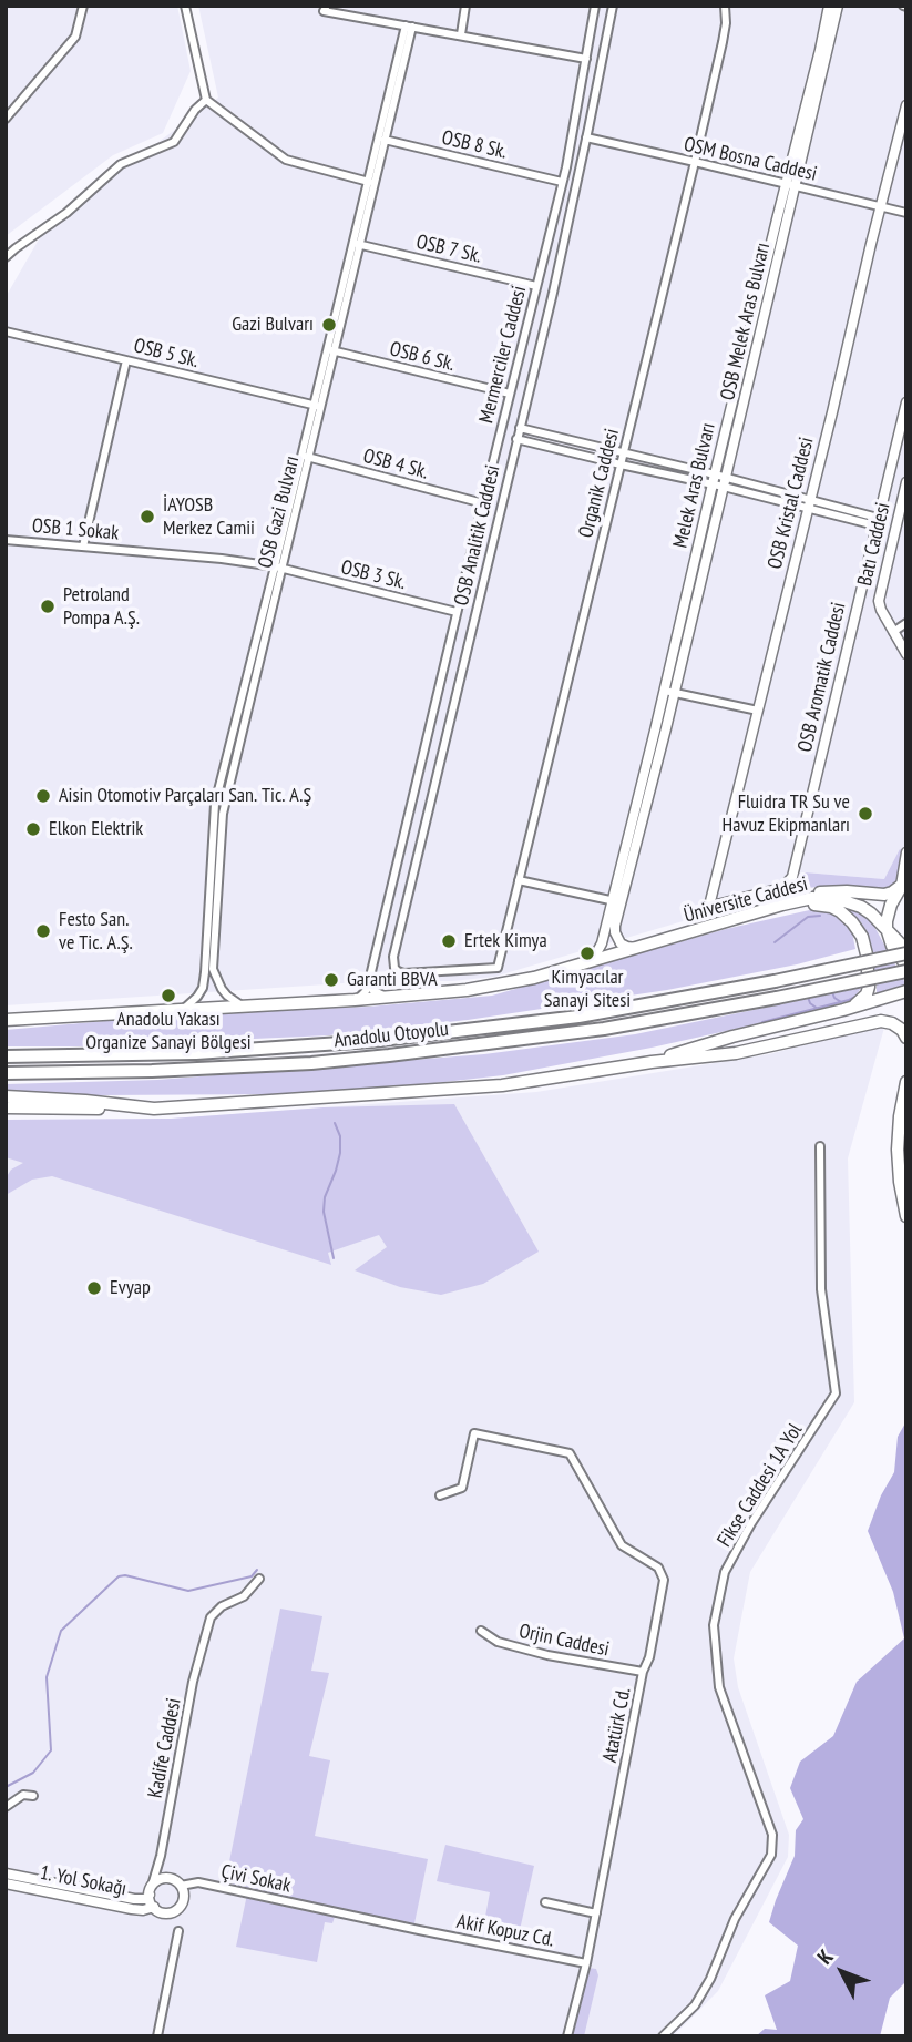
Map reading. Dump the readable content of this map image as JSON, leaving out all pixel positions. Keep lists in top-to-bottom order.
{
  "streets": {
    "highway": ["Anadolu Otoyolu"],
    "main road": ["Üniversite Caddesi"],
    "street": [
      "OSB 8 Sk.",
      "OSM Bosna Caddesi",
      "OSB 7 Sk.",
      "OSB Melek Aras Bulvarı",
      "OSB 5 Sk.",
      "Mermerciler Caddesi",
      "OSB 6 Sk.",
      "OSB 4 Sk.",
      "Organik Caddesi",
      "OSB Kristal Caddesi",
      "OSB Gazi Bulvarı",
      "OSB 1 Sokak",
      "OSB Analitik Caddesi",
      "Batı Caddesi",
      "OSB 3 Sk.",
      "OSB Aromatik Caddesi",
      "Fikse Caddesi 1A Yol",
      "Orjin Caddesi",
      "Atatürk Cd.",
      "Kadife Caddesi",
      "Çivi Sokak",
      "1. Yol Sokağı",
      "Akif Kopuz Cd."
    ]
  },
  "crossings": [
    ["OSB 8 Sk.", "Mermerciler Caddesi"],
    ["OSB 8 Sk.", "OSB Gazi Bulvarı"],
    ["OSM Bosna Caddesi", "OSB Melek Aras Bulvarı"],
    ["OSM Bosna Caddesi", "Organik Caddesi"],
    ["OSM Bosna Caddesi", "OSB Kristal Caddesi"],
    ["OSM Bosna Caddesi", "OSB Analitik Caddesi"],
    ["OSB 7 Sk.", "Mermerciler Caddesi"],
    ["OSB 7 Sk.", "OSB Gazi Bulvarı"],
    ["OSB Melek Aras Bulvarı", "Üniversite Caddesi"],
    ["OSB 5 Sk.", "OSB Gazi Bulvarı"],
    ["Mermerciler Caddesi", "OSB 6 Sk."],
    ["Mermerciler Caddesi", "OSB 4 Sk."],
    ["Mermerciler Caddesi", "OSB 3 Sk."],
    ["Mermerciler Caddesi", "Üniversite Caddesi"],
    ["OSB 6 Sk.", "OSB Gazi Bulvarı"],
    ["OSB 4 Sk.", "OSB Gazi Bulvarı"],
    ["Organik Caddesi", "OSB Analitik Caddesi"],
    ["OSB Kristal Caddesi", "OSB Aromatik Caddesi"],
    ["OSB Gazi Bulvarı", "OSB 1 Sokak"],
    ["OSB Gazi Bulvarı", "OSB 3 Sk."],
    ["OSB Gazi Bulvarı", "Üniversite Caddesi"],
    ["OSB 1 Sokak", "OSB 3 Sk."],
    ["Üniversite Caddesi", "Anadolu Otoyolu"],
    ["Orjin Caddesi", "Atatürk Cd."],
    ["Atatürk Cd.", "Akif Kopuz Cd."],
    ["Kadife Caddesi", "Çivi Sokak"],
    ["Kadife Caddesi", "1. Yol Sokağı"],
    ["Çivi Sokak", "1. Yol Sokağı"],
    ["Çivi Sokak", "Akif Kopuz Cd."]
  ],
  "places": [
    "Gazi Bulvarı",
    "İAYOSB Merkez Camii",
    "Petroland Pompa A.Ş.",
    "Aisin Otomotiv Parçaları San. Tic. A.Ş",
    "Fluidra TR Su ve Havuz Ekipmanları",
    "Elkon Elektrik",
    "Festo San. ve Tic. A.Ş.",
    "Ertek Kimya",
    "Kimyacılar Sanayi Sitesi",
    "Garanti BBVA",
    "Anadolu Yakası Organize Sanayi Bölgesi",
    "Evyap"
  ],
  "north": "top left"
}
